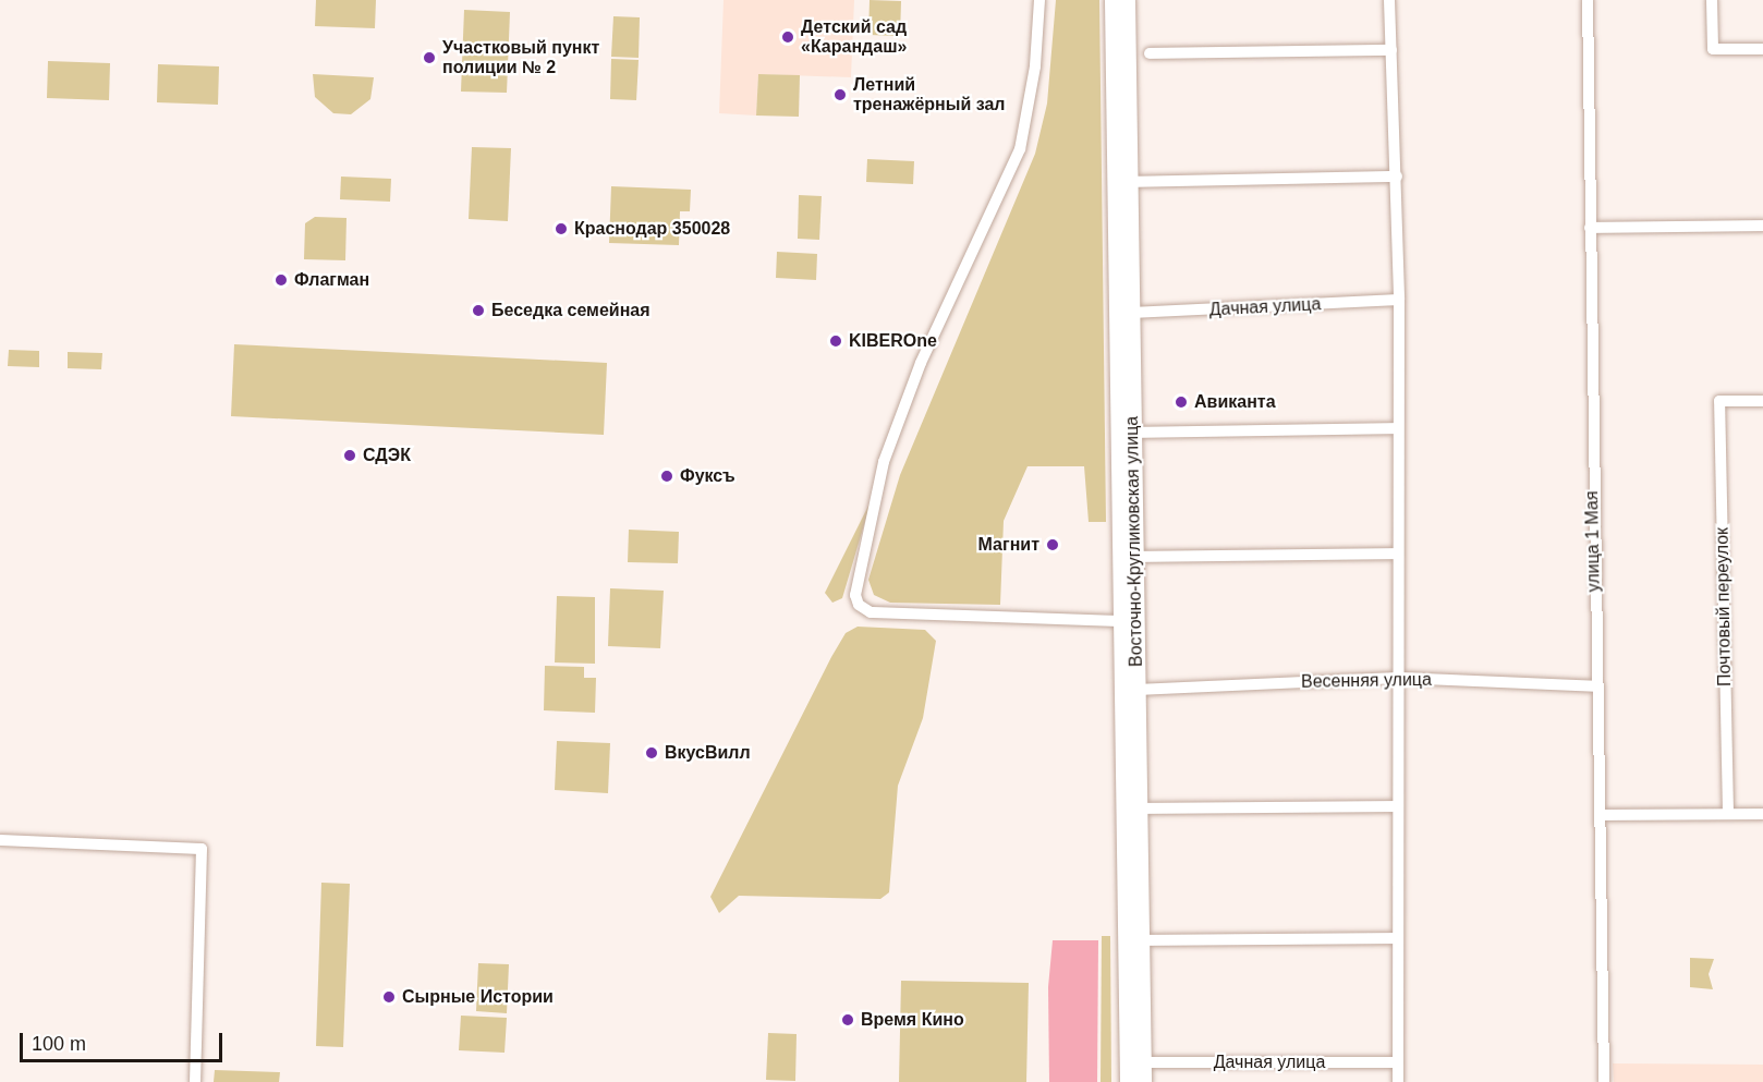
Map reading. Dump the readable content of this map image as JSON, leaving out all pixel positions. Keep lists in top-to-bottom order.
{
  "streets": {
    "main road": ["Восточно-Кругликовская улица"],
    "street": [
      "Дачная улица",
      "улица 1 Мая",
      "Почтовый переулок",
      "Весенняя улица"
    ]
  },
  "crossings": [
    ["Дачная улица", "Восточно-Кругликовская улица"],
    ["Восточно-Кругликовская улица", "Весенняя улица"],
    ["улица 1 Мая", "Весенняя улица"]
  ],
  "places": [
    "Детский сад «Карандаш»",
    "Участковый пункт полиции № 2",
    "Летний тренажёрный зал",
    "Краснодар 350028",
    "Флагман",
    "Беседка семейная",
    "KIBEROne",
    "Авиканта",
    "СДЭК",
    "Фуксъ",
    "Магнит",
    "ВкусВилл",
    "Сырные Истории",
    "Время Кино"
  ],
  "scale_bar": "100 m"
}
